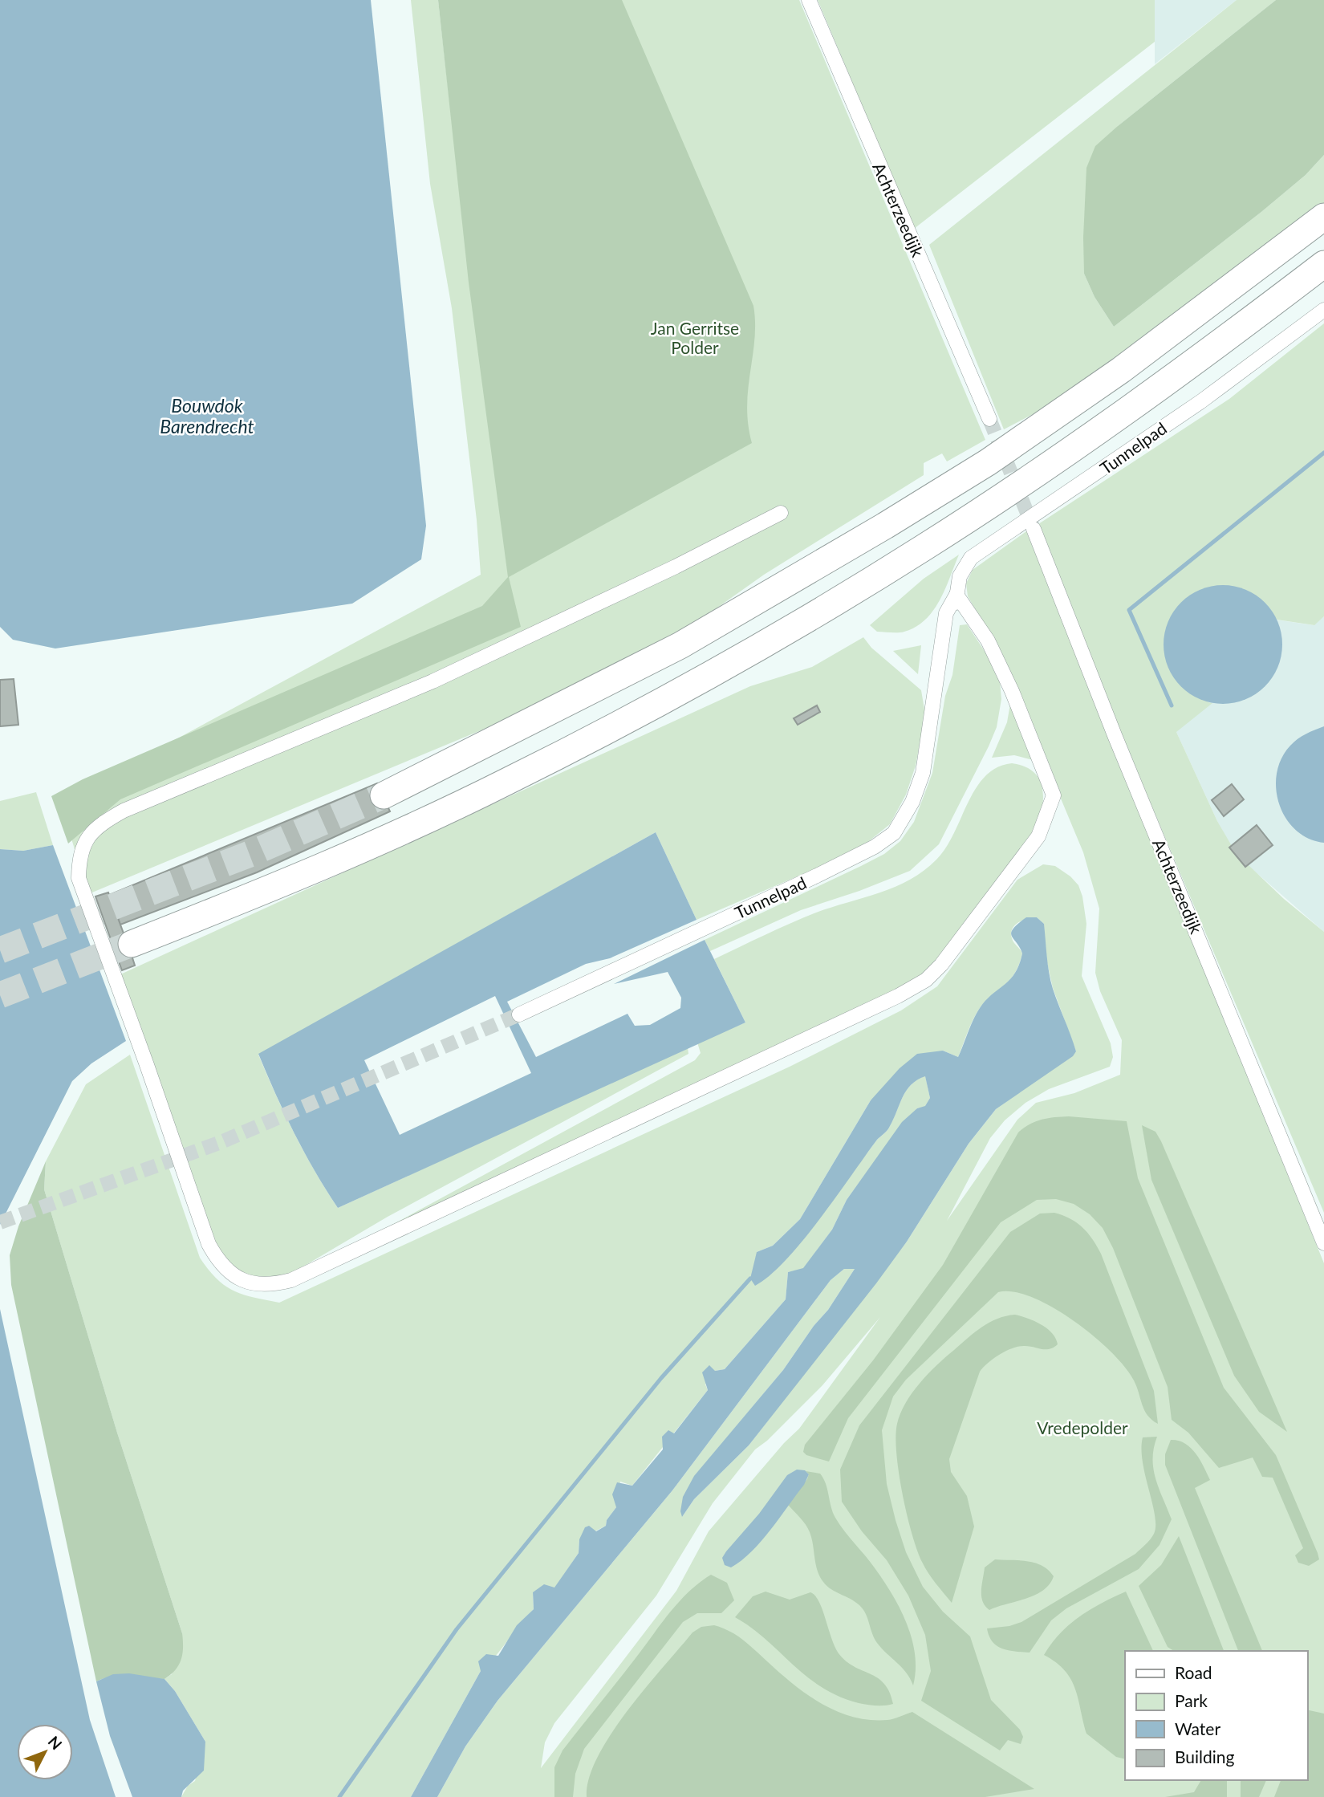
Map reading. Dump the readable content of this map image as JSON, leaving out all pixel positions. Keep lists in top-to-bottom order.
{
  "streets": {
    "street": ["Achterzeedijk", "Tunnelpad"]
  },
  "water": ["Bouwdok Barendrecht"],
  "parks": ["Jan Gerritse Polder", "Vredepolder"],
  "legend": [
    "Road",
    "Park",
    "Water",
    "Building"
  ],
  "north": "top right"
}
